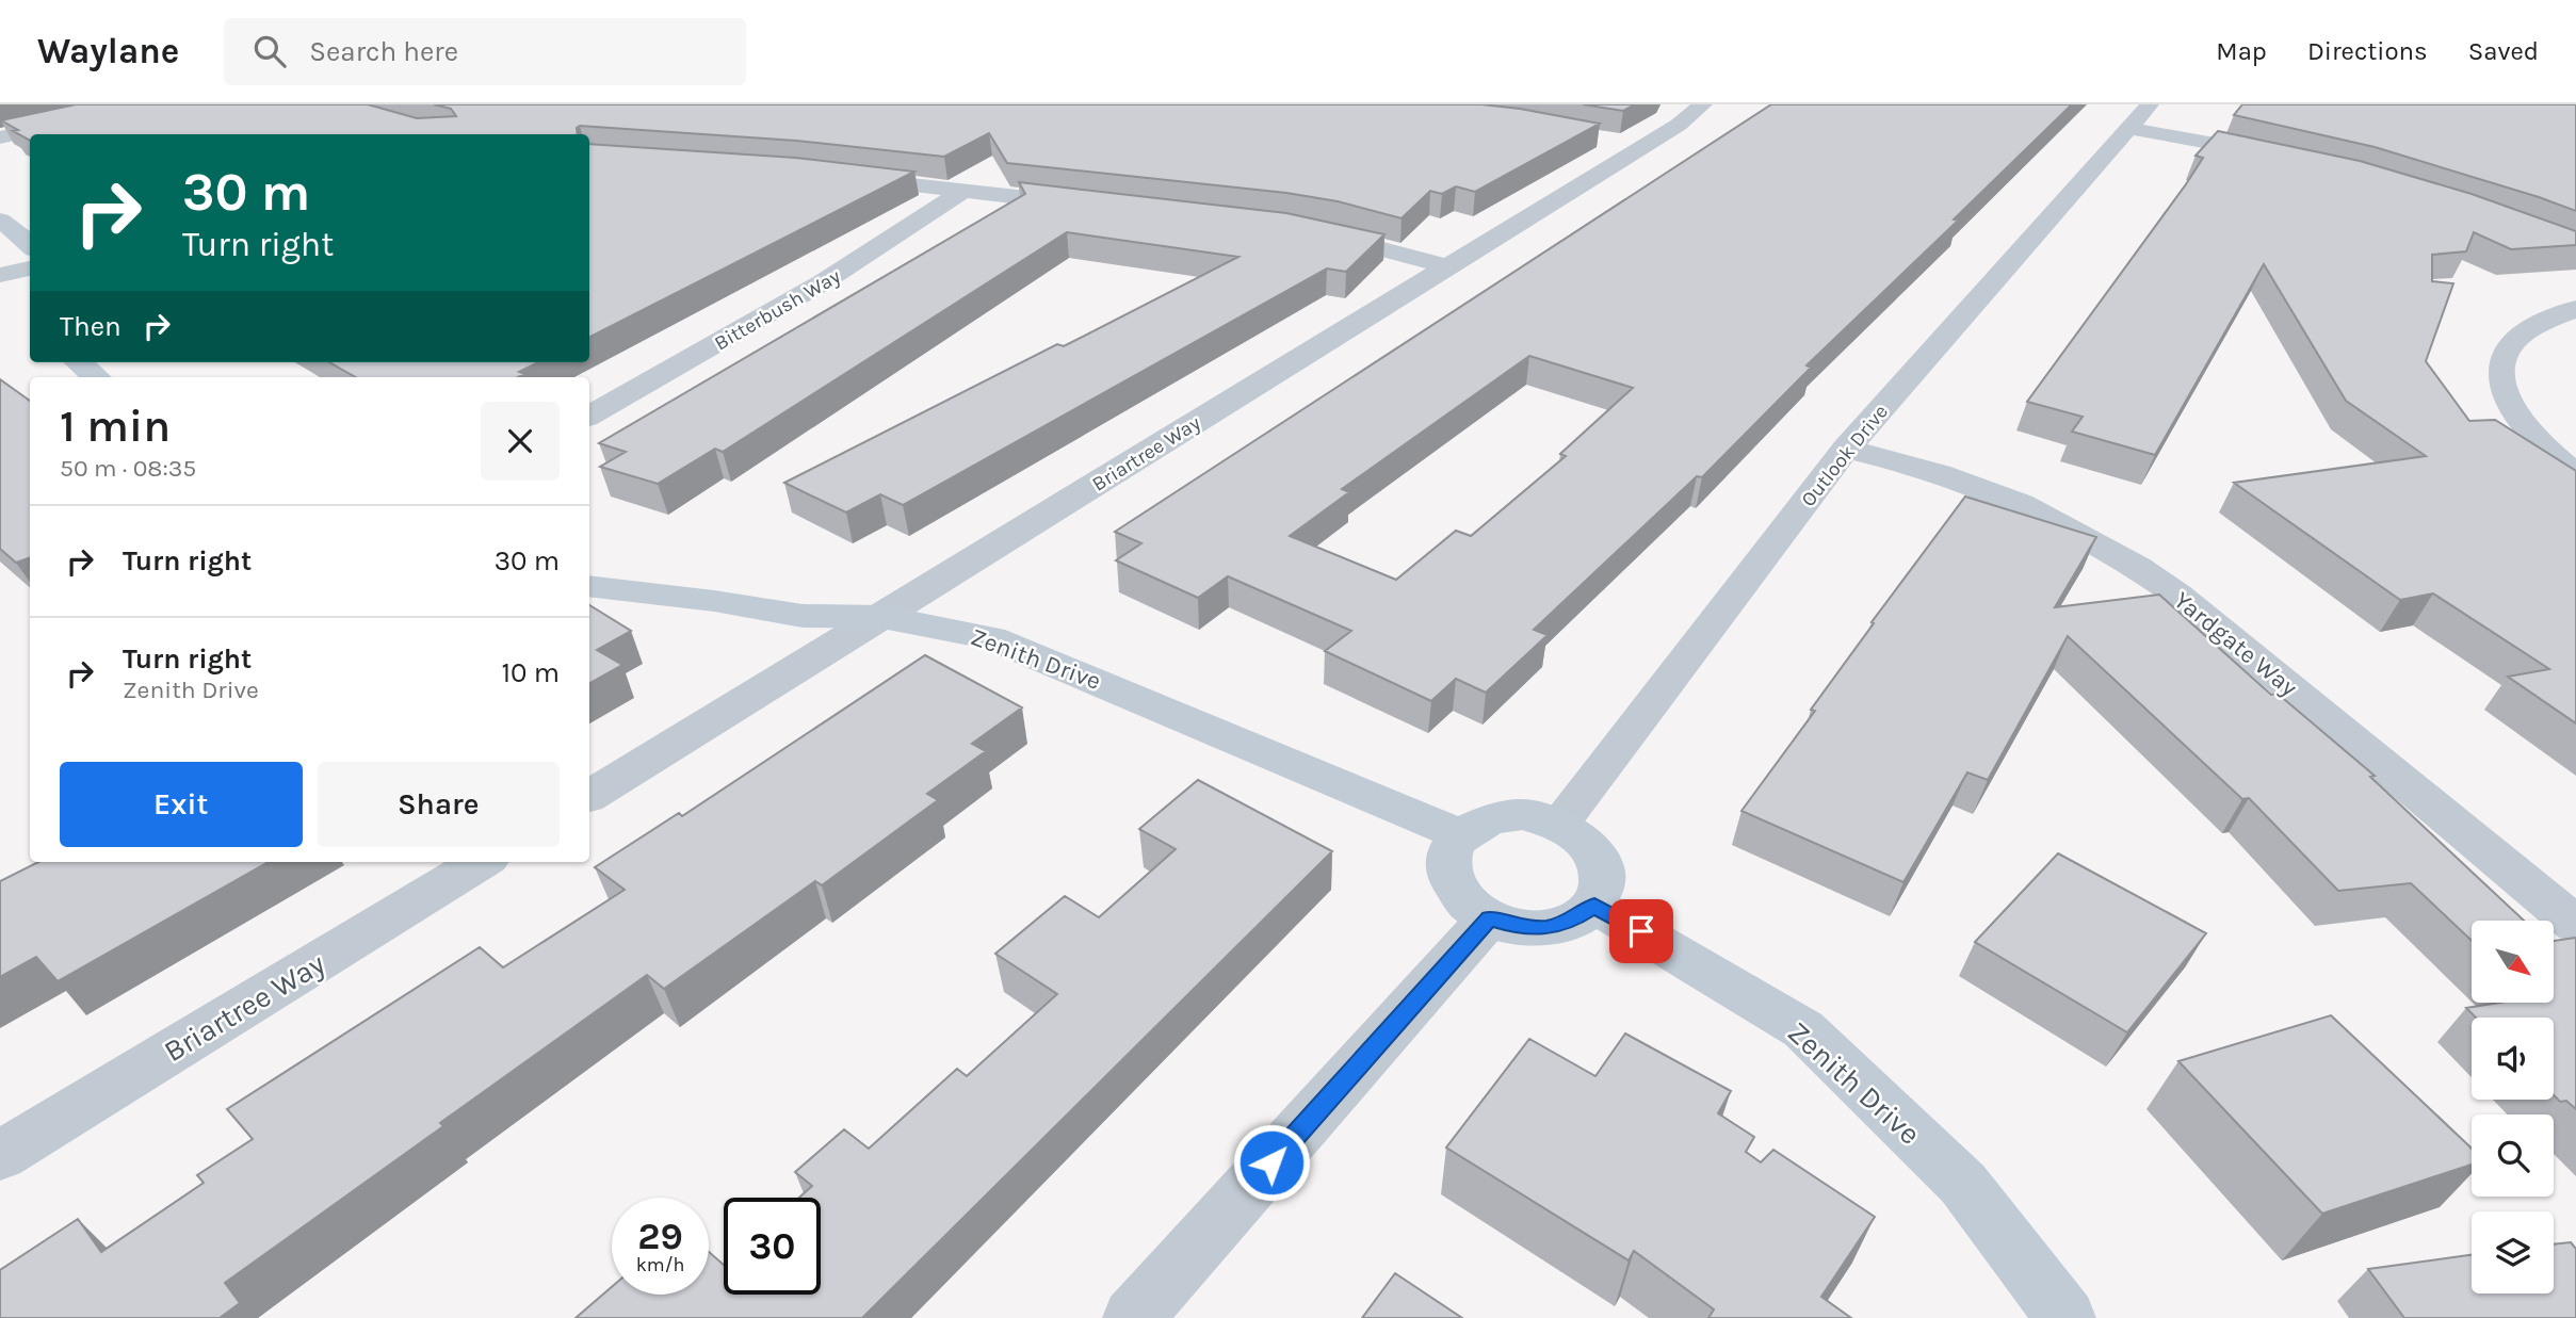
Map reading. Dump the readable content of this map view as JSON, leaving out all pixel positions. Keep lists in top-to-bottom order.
{
  "streets": {
    "street": [
      "Bitterbush Way",
      "Briartree Way",
      "Outlook Drive",
      "Yardgate Way",
      "Zenith Drive"
    ]
  },
  "crossings": [
    ["Briartree Way", "Zenith Drive"],
    ["Outlook Drive", "Yardgate Way"],
    ["Outlook Drive", "Zenith Drive"]
  ],
  "north": "bottom right",
  "page": {
    "header": "Waylane",
    "search": "Search here",
    "nav": ["Map", "Directions", "Saved"],
    "turn": ["30 m", "Turn right"],
    "then": "Then",
    "heading": ["1 min", "50 m · 08:35"],
    "list": [
      {
        "name": "Turn right",
        "value": "30 m"
      },
      {
        "name": "Turn right",
        "note": "Zenith Drive",
        "value": "10 m"
      }
    ],
    "buttons": ["Exit", "Share"],
    "speed": "29 km/h",
    "limit": "30"
  }
}
